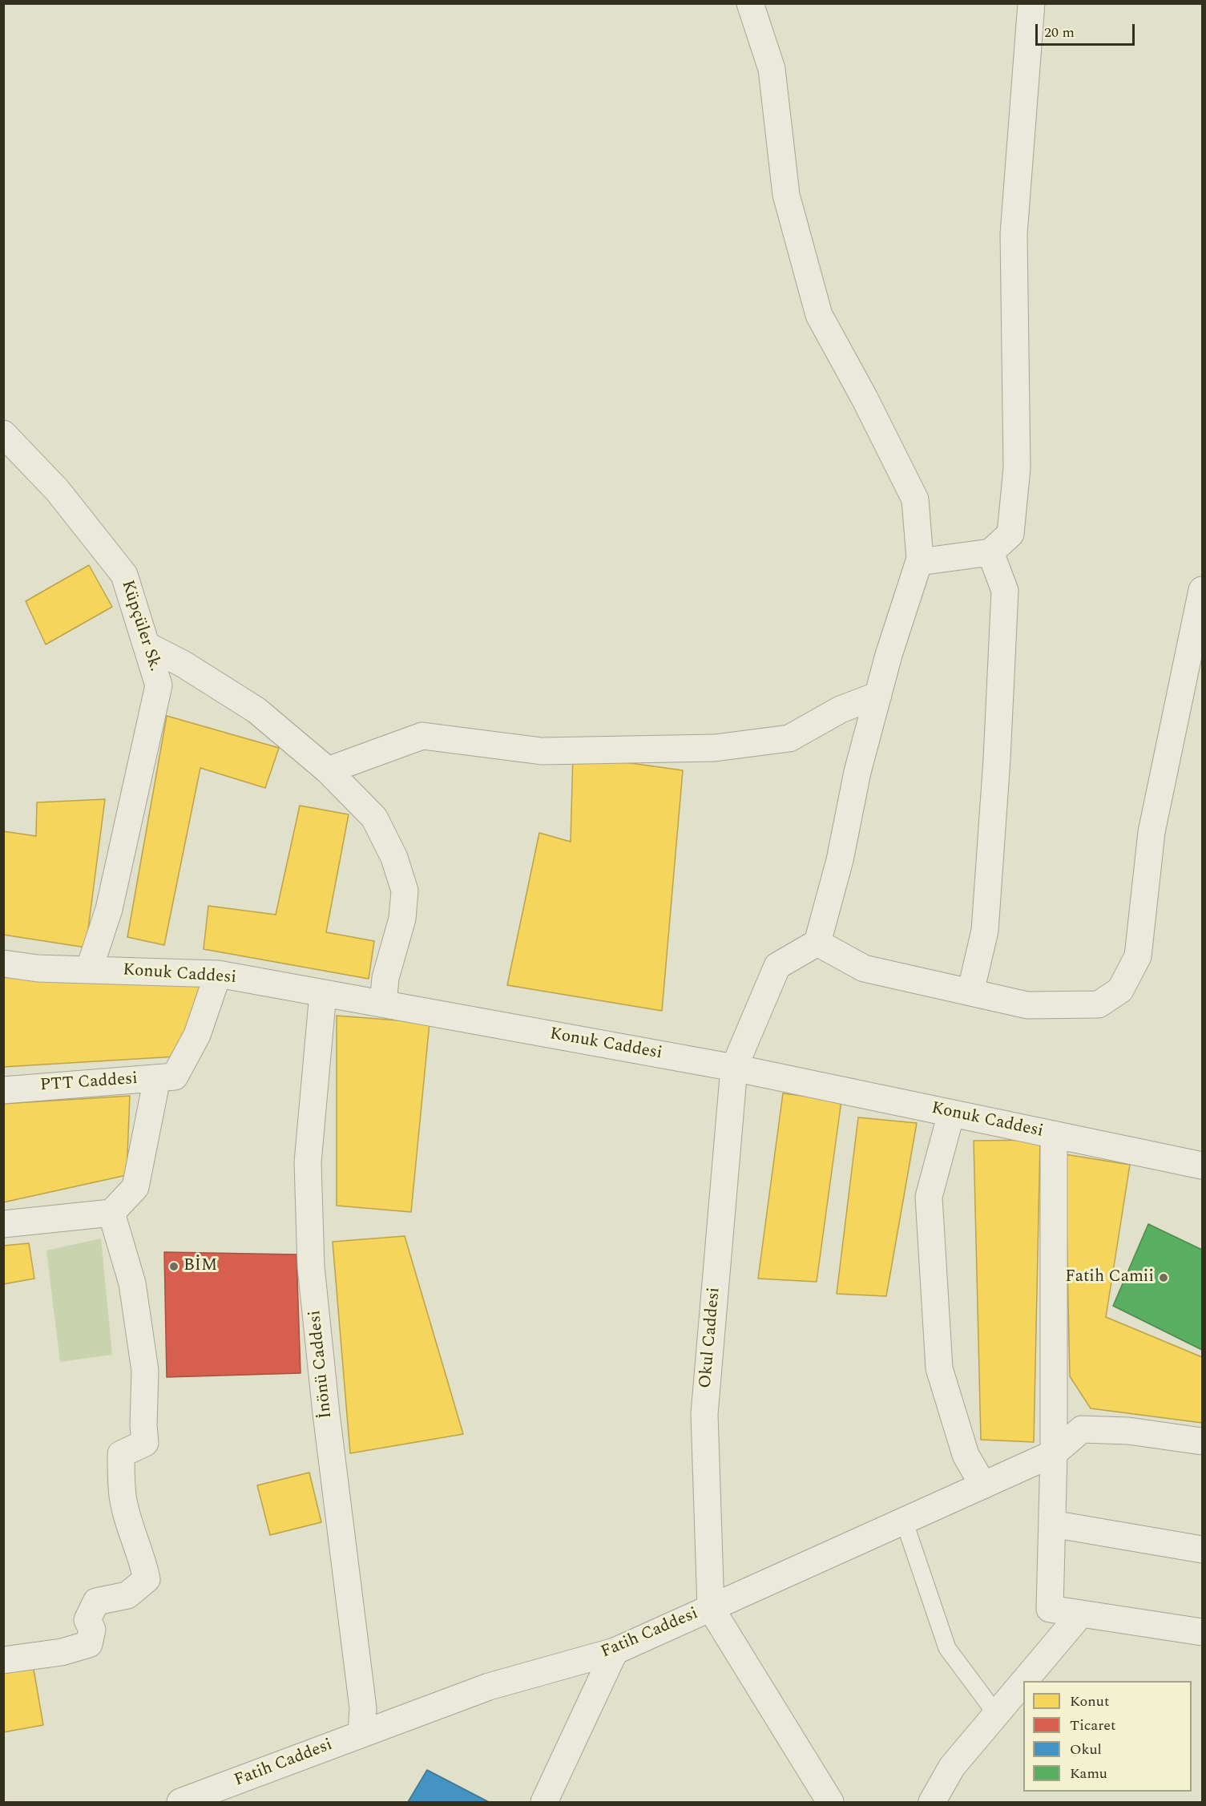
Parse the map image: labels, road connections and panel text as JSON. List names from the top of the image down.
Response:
{
  "streets": {
    "street": [
      "Küpçüler Sk.",
      "Konuk Caddesi",
      "PTT Caddesi",
      "Okul Caddesi",
      "İnönü Caddesi",
      "Fatih Caddesi"
    ]
  },
  "crossings": [
    ["Küpçüler Sk.", "Konuk Caddesi"],
    ["Konuk Caddesi", "Okul Caddesi"],
    ["Konuk Caddesi", "İnönü Caddesi"],
    ["Okul Caddesi", "Fatih Caddesi"],
    ["İnönü Caddesi", "Fatih Caddesi"]
  ],
  "places": ["BİM", "Fatih Camii"],
  "legend": [
    "Konut",
    "Ticaret",
    "Okul",
    "Kamu"
  ],
  "scale_bar": "20 m"
}
